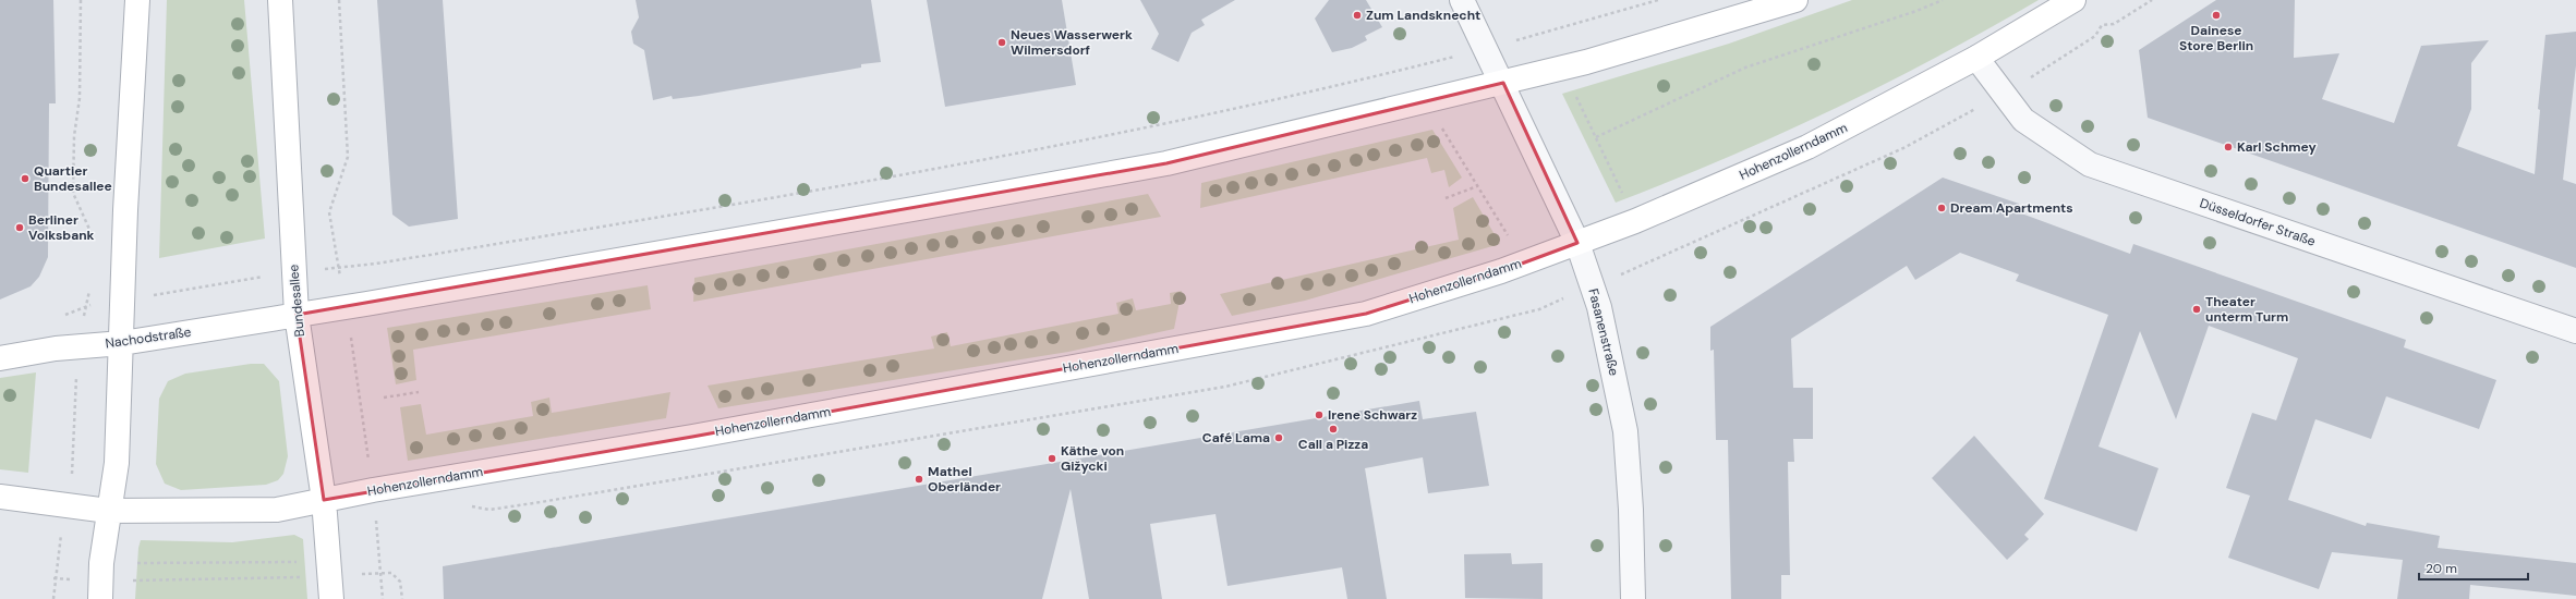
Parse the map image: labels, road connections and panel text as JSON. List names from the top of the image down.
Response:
{
  "streets": {
    "main road": ["Hohenzollerndamm", "Bundesallee", "Nachodstraße"],
    "street": ["Düsseldorfer Straße", "Fasanenstraße"]
  },
  "crossings": [
    ["Hohenzollerndamm", "Düsseldorfer Straße"],
    ["Hohenzollerndamm", "Bundesallee"],
    ["Hohenzollerndamm", "Fasanenstraße"],
    ["Bundesallee", "Nachodstraße"]
  ],
  "places": [
    "Zum Landsknecht",
    "Dainese Store Berlin",
    "Neues Wasserwerk Wilmersdorf",
    "Karl Schmey",
    "Quartier Bundesallee",
    "Dream Apartments",
    "Berliner Volksbank",
    "Theater unterm Turm",
    "Irene Schwarz",
    "Call a Pizza",
    "Café Lama",
    "Käthe von Gižycki",
    "Mathel Oberländer"
  ],
  "scale_bar": "20 m"
}
